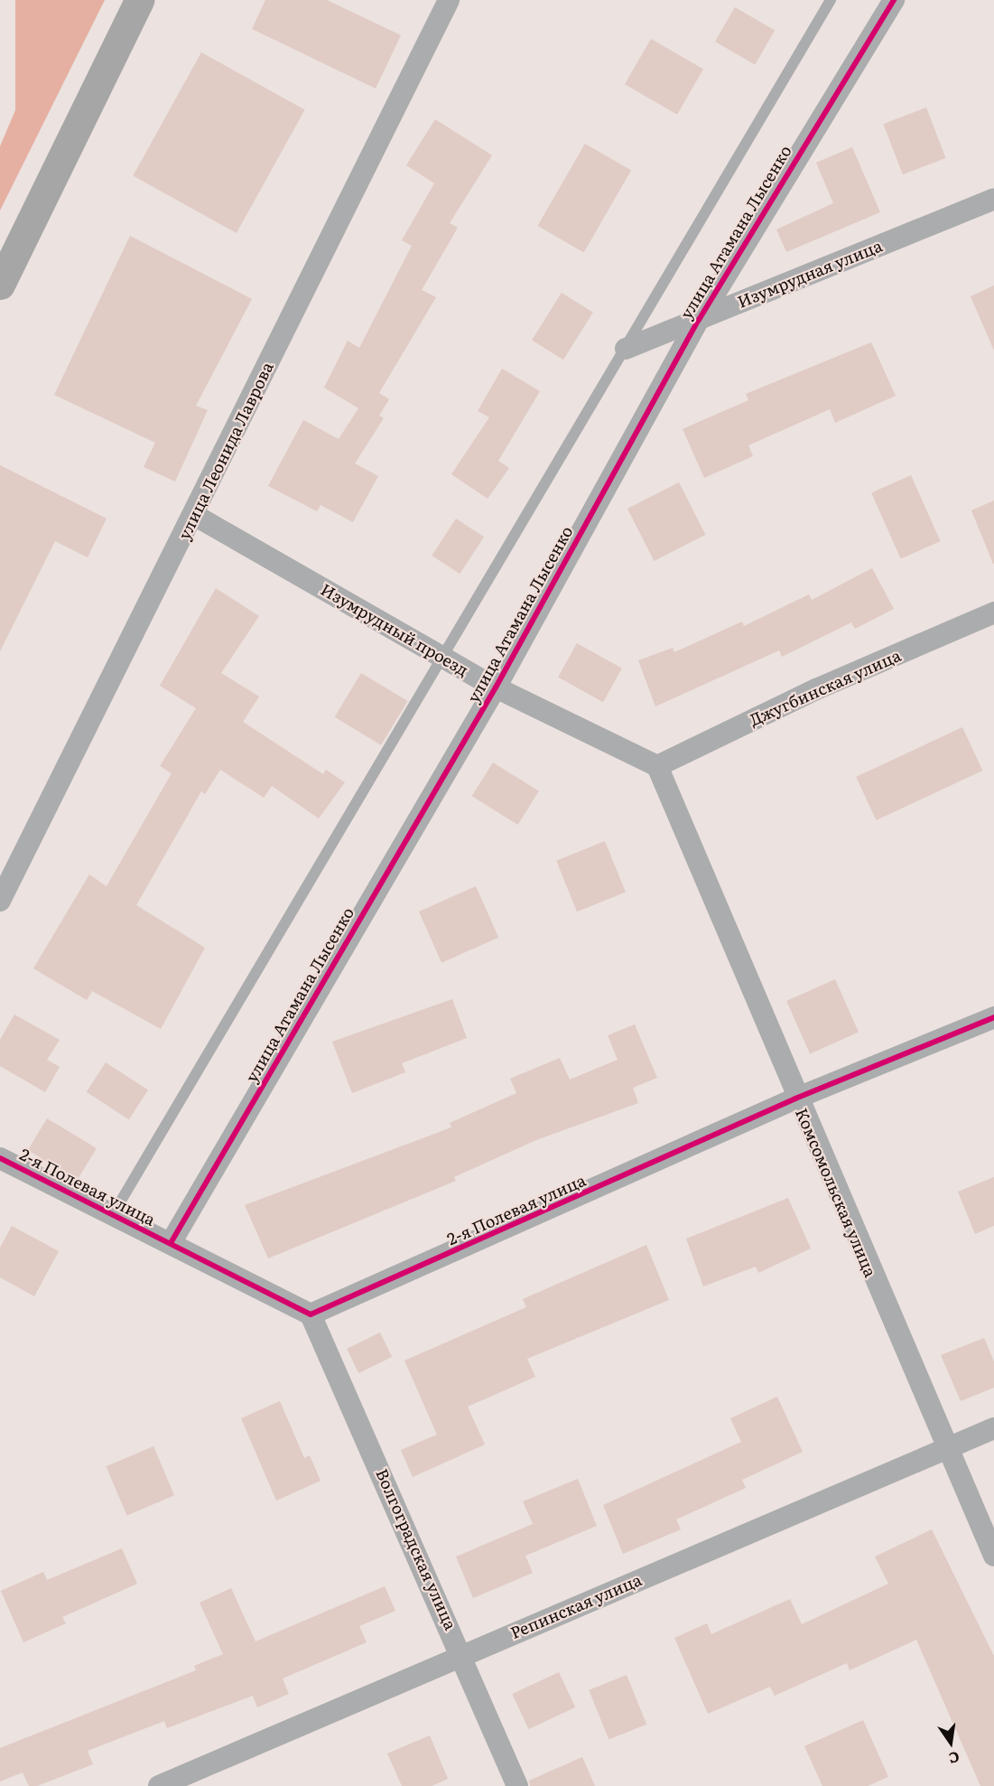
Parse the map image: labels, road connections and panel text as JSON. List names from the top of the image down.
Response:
{
  "streets": {
    "street": [
      "улица Атамана Лысенко",
      "Изумрудная улица",
      "улица Леонида Лаврова",
      "Изумрудный проезд",
      "Джугбинская улица",
      "2-я Полевая улица",
      "Комсомольская улица",
      "Волгоградская улица",
      "Репинская улица"
    ]
  },
  "crossings": [
    ["улица Атамана Лысенко", "Изумрудная улица"],
    ["улица Атамана Лысенко", "Изумрудный проезд"],
    ["улица Атамана Лысенко", "2-я Полевая улица"],
    ["улица Леонида Лаврова", "Изумрудный проезд"],
    ["Изумрудный проезд", "Джугбинская улица"],
    ["Изумрудный проезд", "Комсомольская улица"],
    ["Джугбинская улица", "Комсомольская улица"],
    ["2-я Полевая улица", "Комсомольская улица"],
    ["2-я Полевая улица", "Волгоградская улица"],
    ["Комсомольская улица", "Репинская улица"],
    ["Волгоградская улица", "Репинская улица"]
  ],
  "north": "bottom"
}
